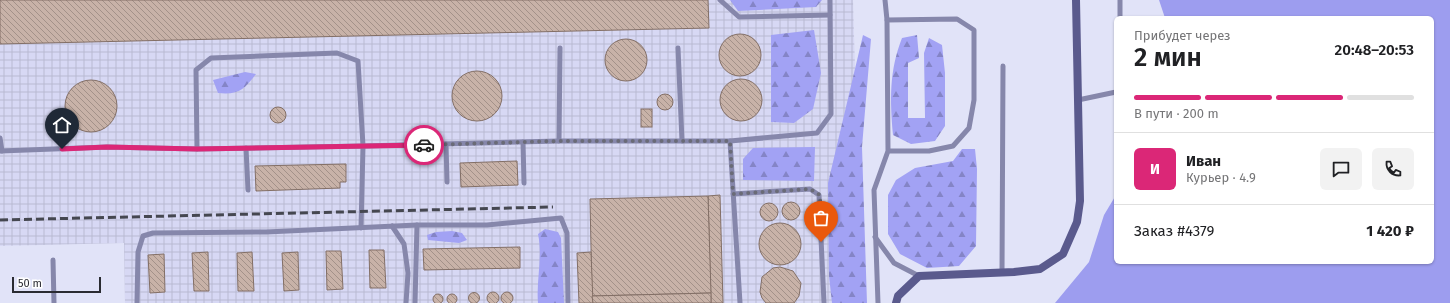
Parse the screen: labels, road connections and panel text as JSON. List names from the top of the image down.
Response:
{
  "scale_bar": "50 m",
  "page": {
    "heading": ["2 мин", "Прибудет через", "20:48–20:53"],
    "panel": [
      "Иван",
      "Курьер · 4.9",
      "Заказ #4379",
      "1 420 ₽"
    ],
    "bar": "В пути · 200 m",
    "round": "И",
    "scale": "50 m"
  }
}
